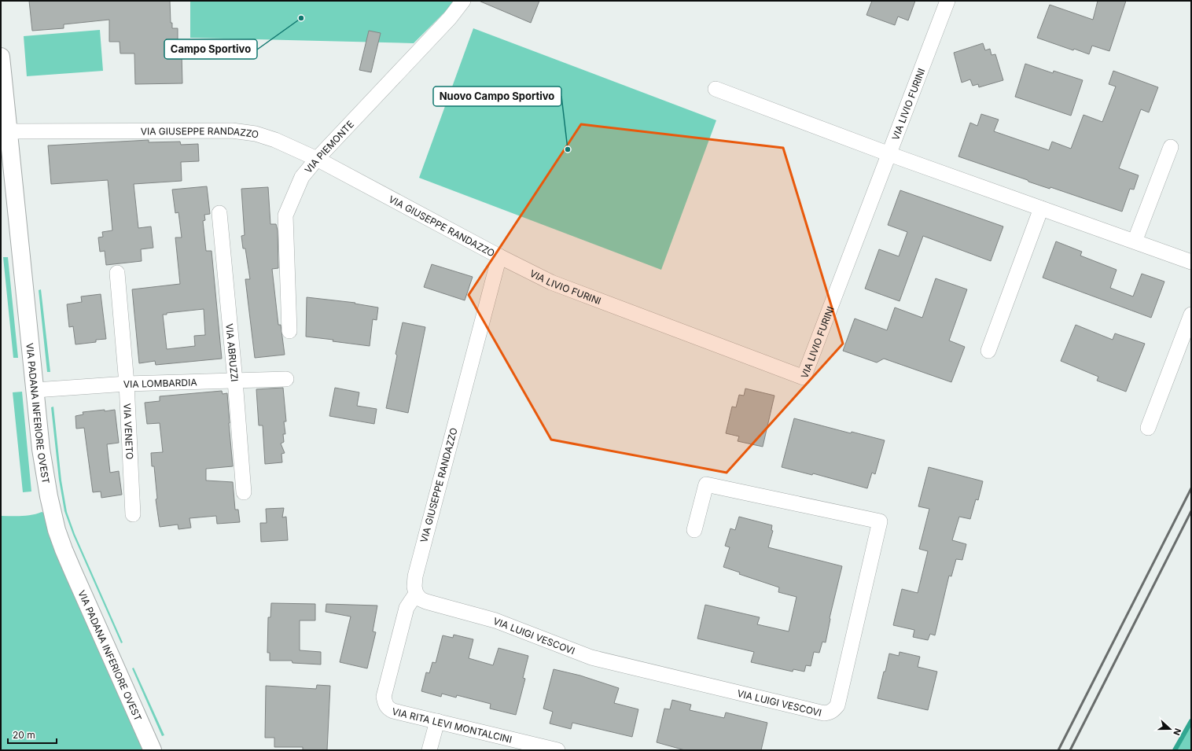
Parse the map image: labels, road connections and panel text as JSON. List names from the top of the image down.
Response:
{
  "streets": {
    "street": [
      "VIA LIVIO FURINI",
      "VIA GIUSEPPE RANDAZZO",
      "VIA PIEMONTE",
      "VIA ABRUZZI",
      "VIA LOMBARDIA",
      "VIA PADANA INFERIORE OVEST",
      "VIA VENETO",
      "VIA LUIGI VESCOVI",
      "VIA RITA LEVI MONTALCINI"
    ]
  },
  "crossings": [
    ["VIA LIVIO FURINI", "VIA GIUSEPPE RANDAZZO"],
    ["VIA GIUSEPPE RANDAZZO", "VIA PIEMONTE"],
    ["VIA GIUSEPPE RANDAZZO", "VIA PADANA INFERIORE OVEST"],
    ["VIA GIUSEPPE RANDAZZO", "VIA LUIGI VESCOVI"],
    ["VIA GIUSEPPE RANDAZZO", "VIA RITA LEVI MONTALCINI"],
    ["VIA ABRUZZI", "VIA LOMBARDIA"],
    ["VIA LOMBARDIA", "VIA PADANA INFERIORE OVEST"],
    ["VIA LOMBARDIA", "VIA VENETO"],
    ["VIA LUIGI VESCOVI", "VIA RITA LEVI MONTALCINI"]
  ],
  "places": ["Campo Sportivo", "Nuovo Campo Sportivo"],
  "scale_bar": "20 m",
  "north": "right"
}
